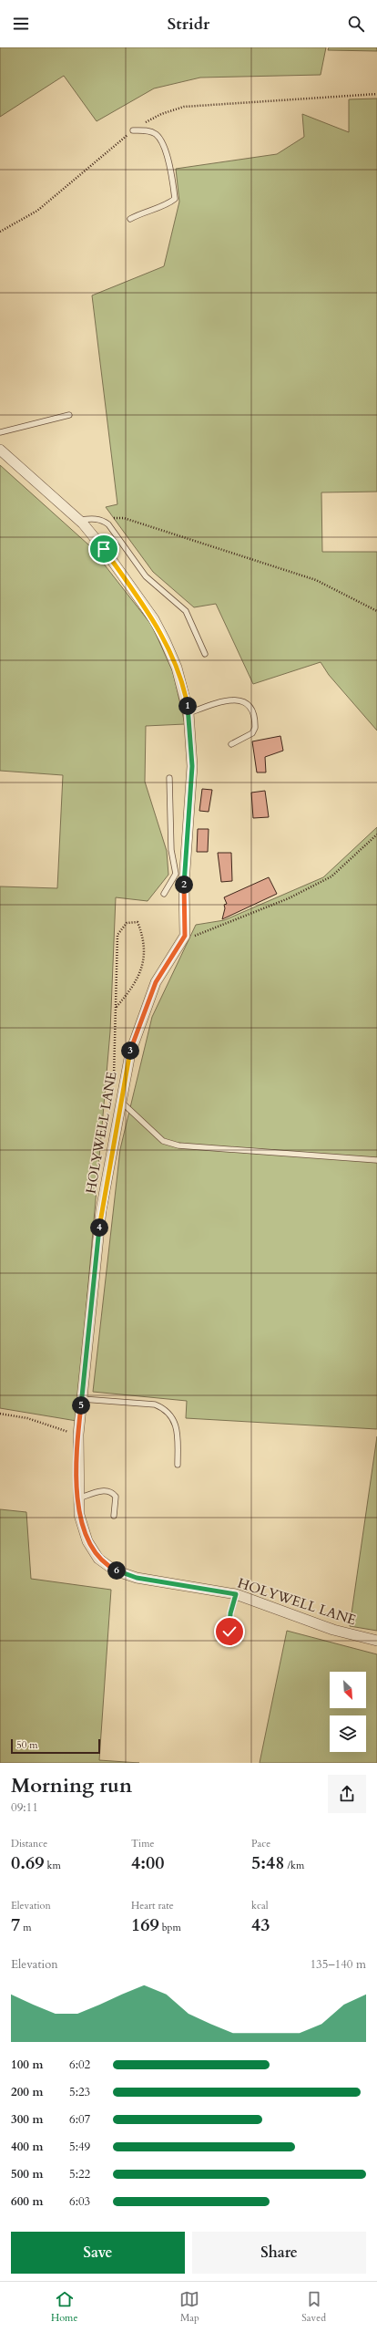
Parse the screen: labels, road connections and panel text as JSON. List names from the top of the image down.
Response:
{
  "streets": {
    "street": ["HOLYWELL LANE"]
  },
  "scale_bar": "50 m",
  "north": "bottom right",
  "page": {
    "header": "Stridr",
    "pins": [
      "1",
      "2",
      "3",
      "4",
      "5",
      "6"
    ],
    "scale": "50 m",
    "heading": ["Morning run", "09:11"],
    "stats": [
      ["Distance", "0.69 km"],
      ["Time", "4:00"],
      ["Pace", "5:48 /km"],
      ["Elevation", "7 m"],
      ["Heart rate", "169 bpm"],
      ["kcal", "43"]
    ],
    "chart": ["Elevation", "135–140 m"],
    "list": [
      {
        "name": "100 m",
        "note": "6:02"
      },
      {
        "name": "200 m",
        "note": "5:23"
      },
      {
        "name": "300 m",
        "note": "6:07"
      },
      {
        "name": "400 m",
        "note": "5:49"
      },
      {
        "name": "500 m",
        "note": "5:22"
      },
      {
        "name": "600 m",
        "note": "6:03"
      }
    ],
    "buttons": ["Save", "Share"],
    "tabs": ["Home", "Map", "Saved"]
  }
}
